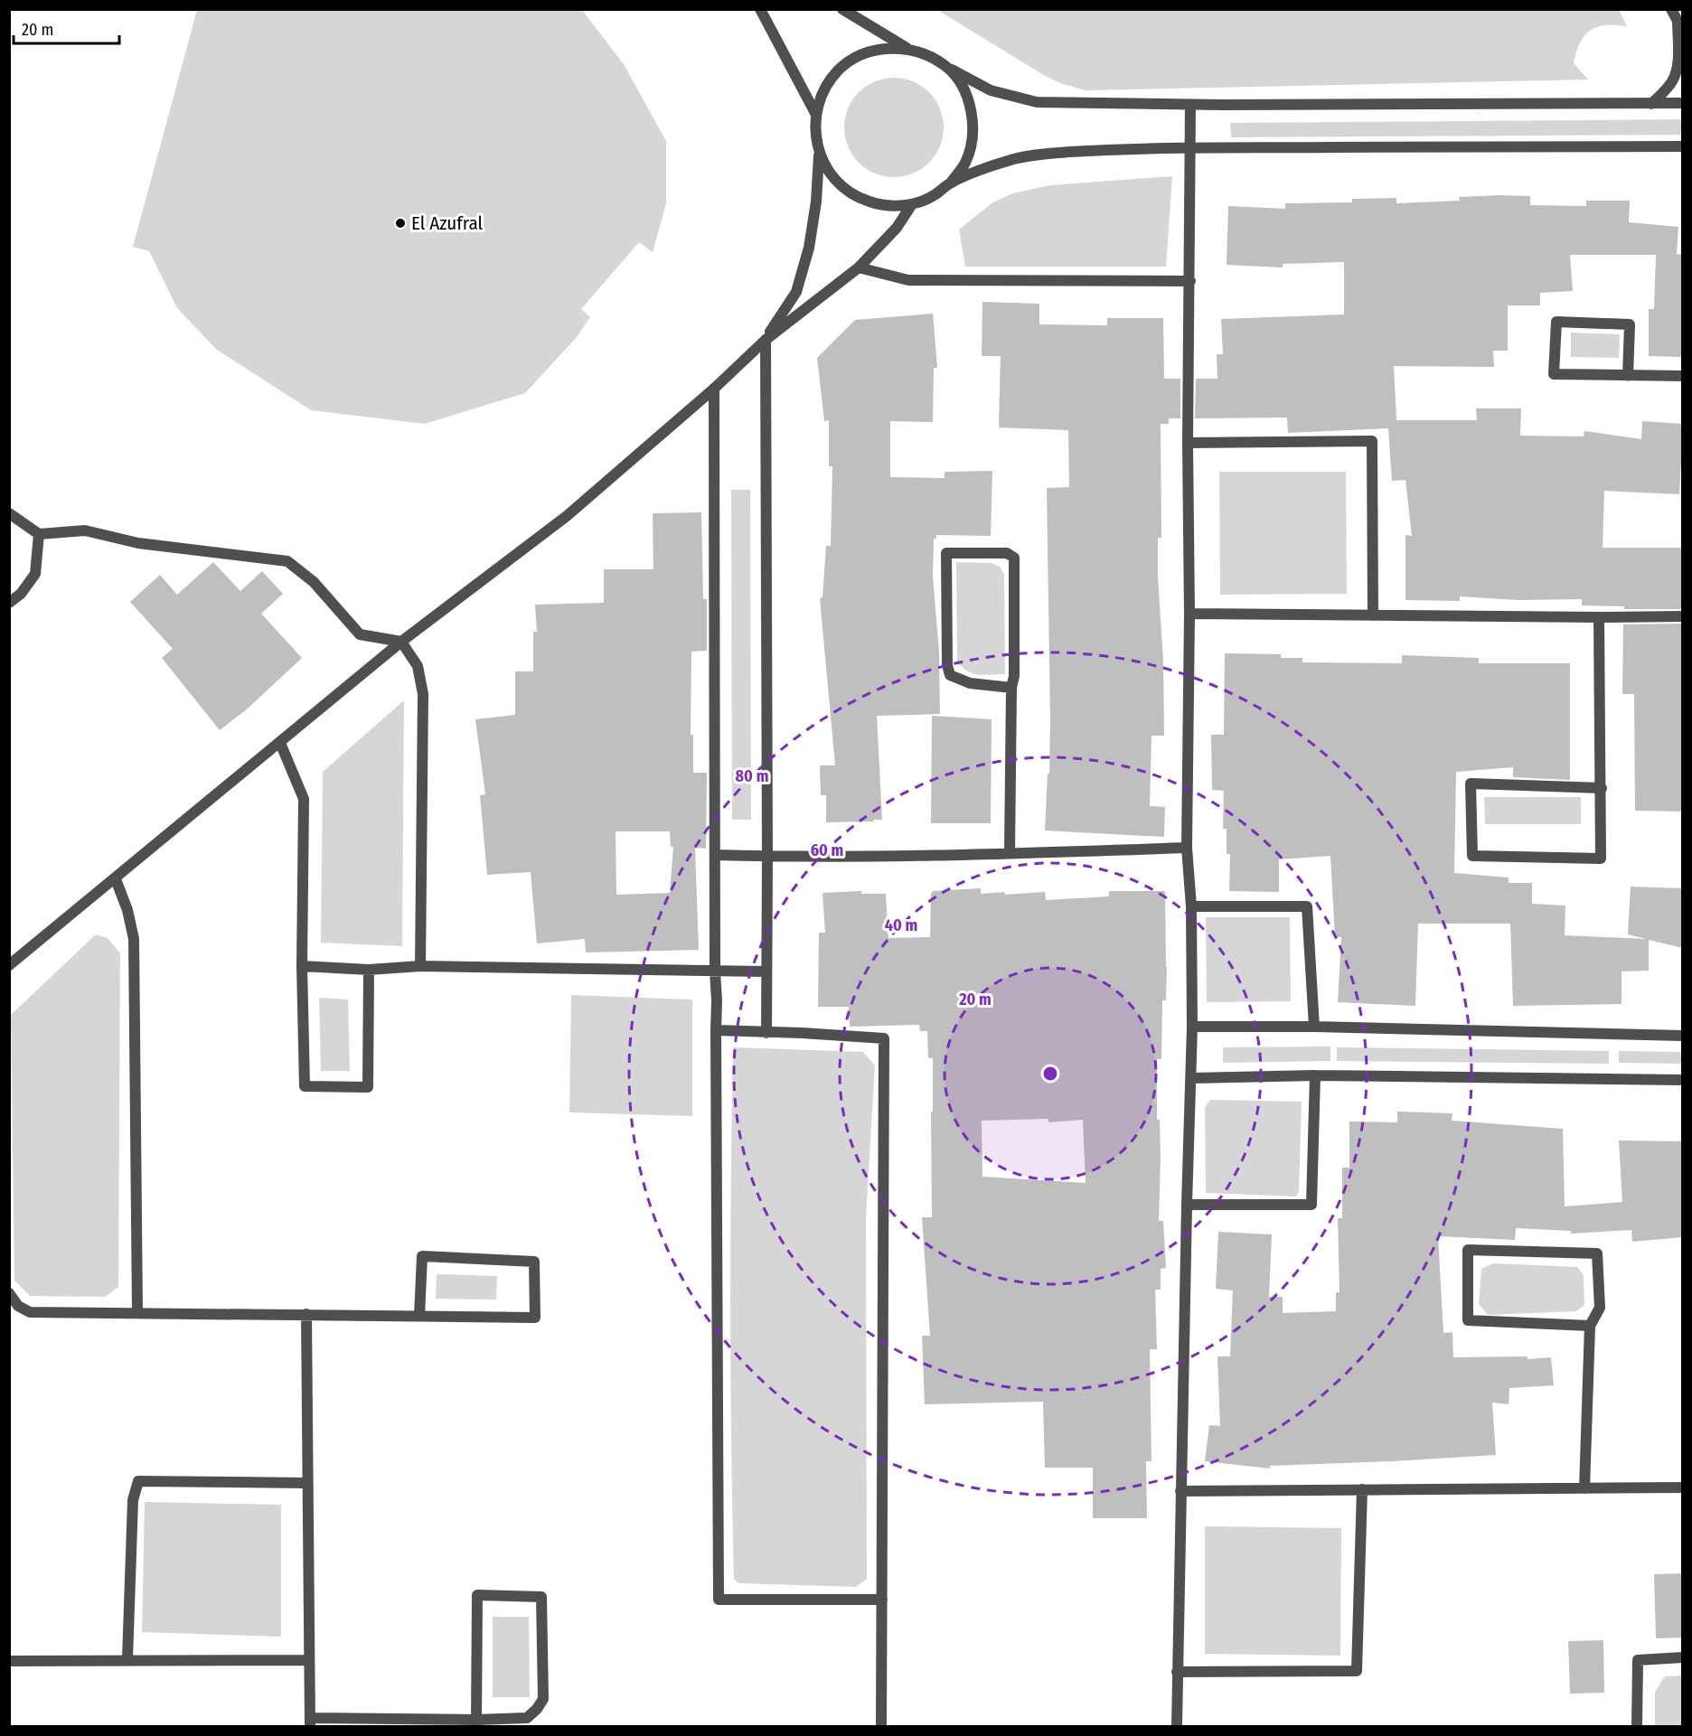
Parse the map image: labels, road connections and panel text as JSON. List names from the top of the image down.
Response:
{
  "places": ["El Azufral"],
  "scale_bar": "20 m",
  "rings": [
    "80 m",
    "60 m",
    "40 m",
    "20 m"
  ]
}
